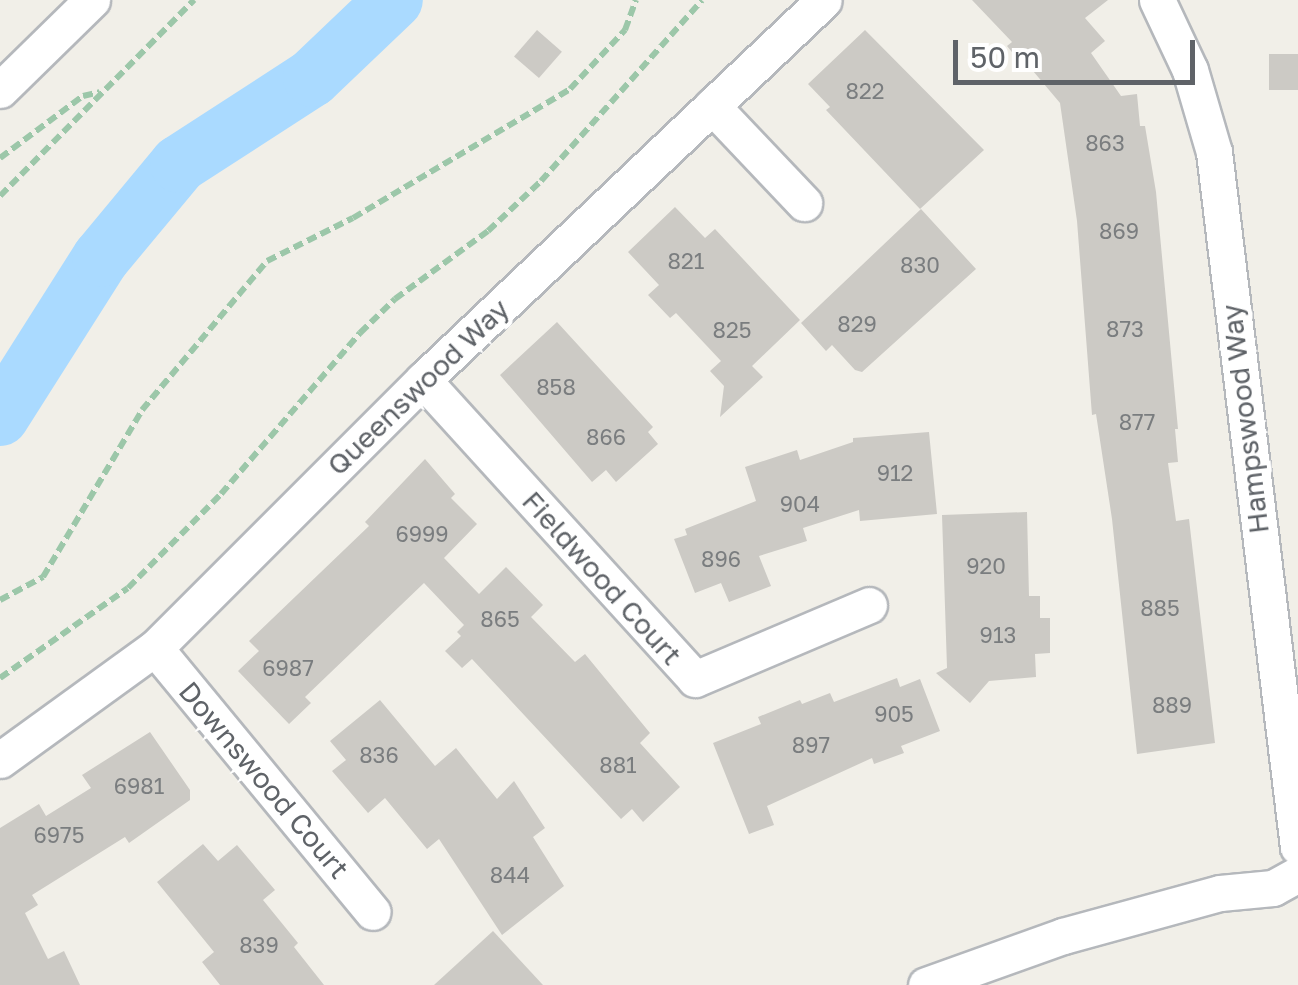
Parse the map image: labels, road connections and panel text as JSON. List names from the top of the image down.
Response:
{
  "streets": {
    "street": [
      "Queenswood Way",
      "Hampswood Way",
      "Fieldwood Court",
      "Downswood Court"
    ]
  },
  "crossings": [
    ["Queenswood Way", "Fieldwood Court"],
    ["Queenswood Way", "Downswood Court"]
  ],
  "house_numbers": [
    "822",
    "863",
    "869",
    "821",
    "830",
    "829",
    "873",
    "825",
    "858",
    "877",
    "866",
    "912",
    "904",
    "6999",
    "896",
    "920",
    "885",
    "865",
    "913",
    "6987",
    "889",
    "905",
    "897",
    "836",
    "881",
    "6981",
    "6975",
    "844",
    "839"
  ],
  "scale_bar": "50 m"
}
